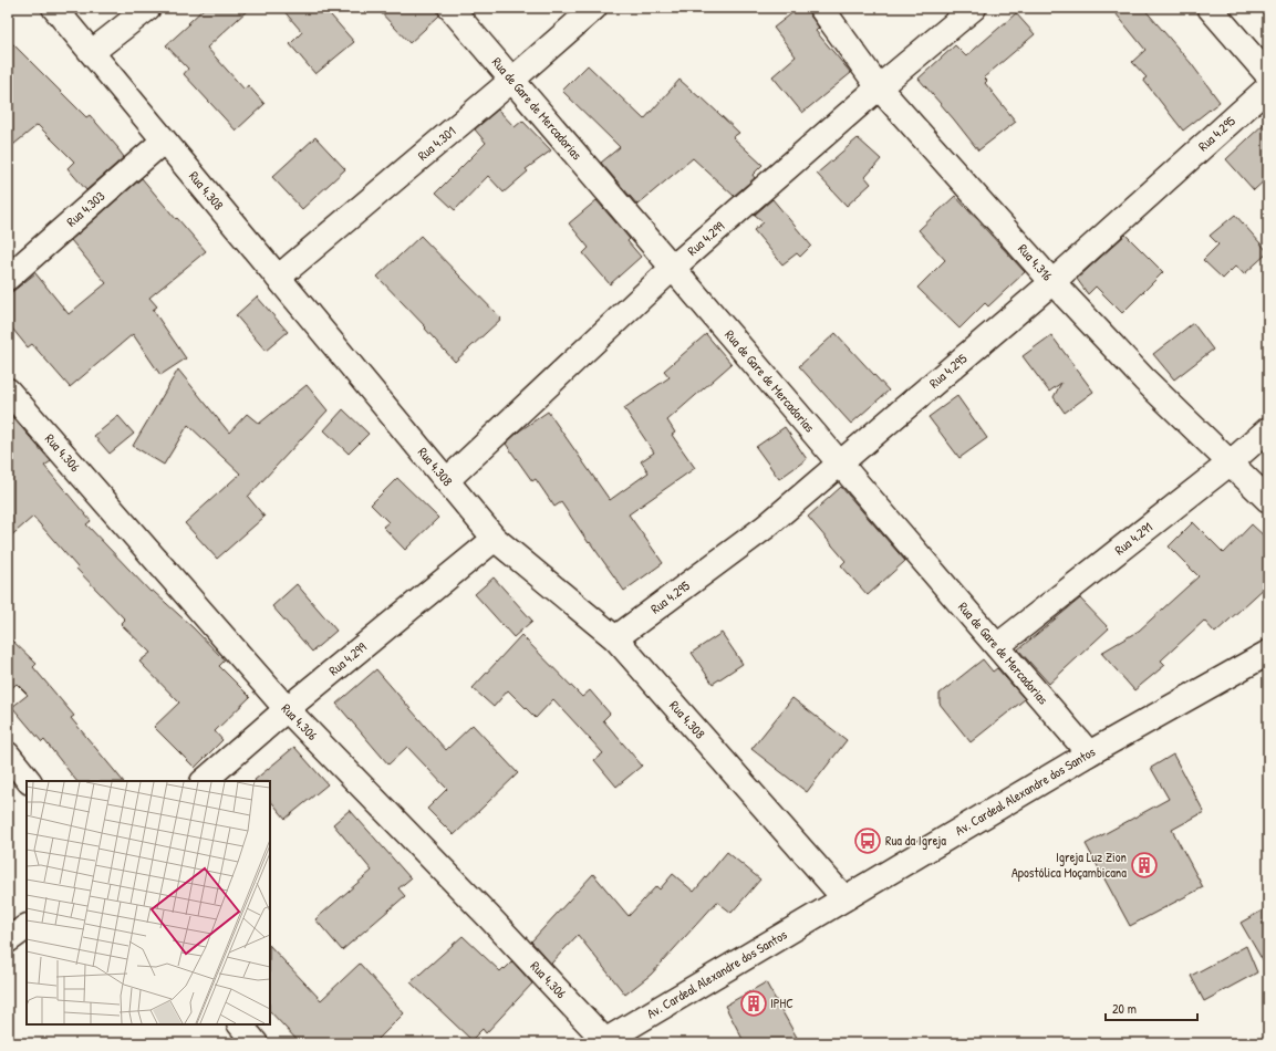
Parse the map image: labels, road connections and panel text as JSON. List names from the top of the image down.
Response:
{
  "streets": {
    "street": [
      "Rua de Gare de Mercadorias",
      "Rua 4.295",
      "Rua 4.301",
      "Rua 4.308",
      "Rua 4.303",
      "Rua 4.299",
      "Rua 4.316",
      "Rua 4.306",
      "Rua 4.291",
      "Av. Cardeal Alexandre dos Santos"
    ]
  },
  "crossings": [
    ["Rua de Gare de Mercadorias", "Rua 4.295"],
    ["Rua de Gare de Mercadorias", "Rua 4.301"],
    ["Rua de Gare de Mercadorias", "Rua 4.299"],
    ["Rua de Gare de Mercadorias", "Rua 4.291"],
    ["Rua de Gare de Mercadorias", "Av. Cardeal Alexandre dos Santos"],
    ["Rua 4.295", "Rua 4.308"],
    ["Rua 4.295", "Rua 4.316"],
    ["Rua 4.301", "Rua 4.308"],
    ["Rua 4.308", "Rua 4.303"],
    ["Rua 4.308", "Rua 4.299"],
    ["Rua 4.308", "Av. Cardeal Alexandre dos Santos"],
    ["Rua 4.299", "Rua 4.316"],
    ["Rua 4.299", "Rua 4.306"],
    ["Rua 4.316", "Rua 4.291"],
    ["Rua 4.306", "Av. Cardeal Alexandre dos Santos"]
  ],
  "places": {
    "bus stop": ["Rua da Igreja"],
    "building": ["Igreja Luz Zion Apostólica Moçambicana", "IPHC"]
  },
  "scale_bar": "20 m"
}
